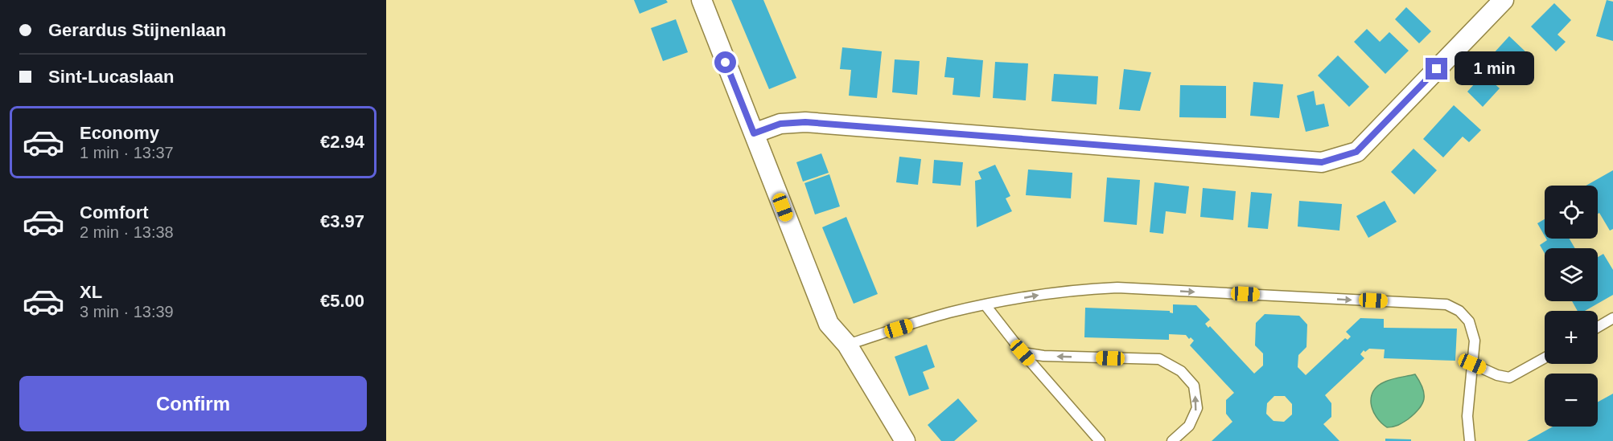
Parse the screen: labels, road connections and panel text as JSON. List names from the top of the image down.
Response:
{
  "page": {
    "banner": ["Gerardus Stijnenlaan", "Sint-Lucaslaan"],
    "bubble": "1 min",
    "list": [
      {
        "name": "Economy",
        "note": "1 min · 13:37",
        "value": "€2.94"
      },
      {
        "name": "Comfort",
        "note": "2 min · 13:38",
        "value": "€3.97"
      },
      {
        "name": "XL",
        "note": "3 min · 13:39",
        "value": "€5.00"
      }
    ],
    "map_buttons": ["+", "−"],
    "buttons": "Confirm"
  }
}
